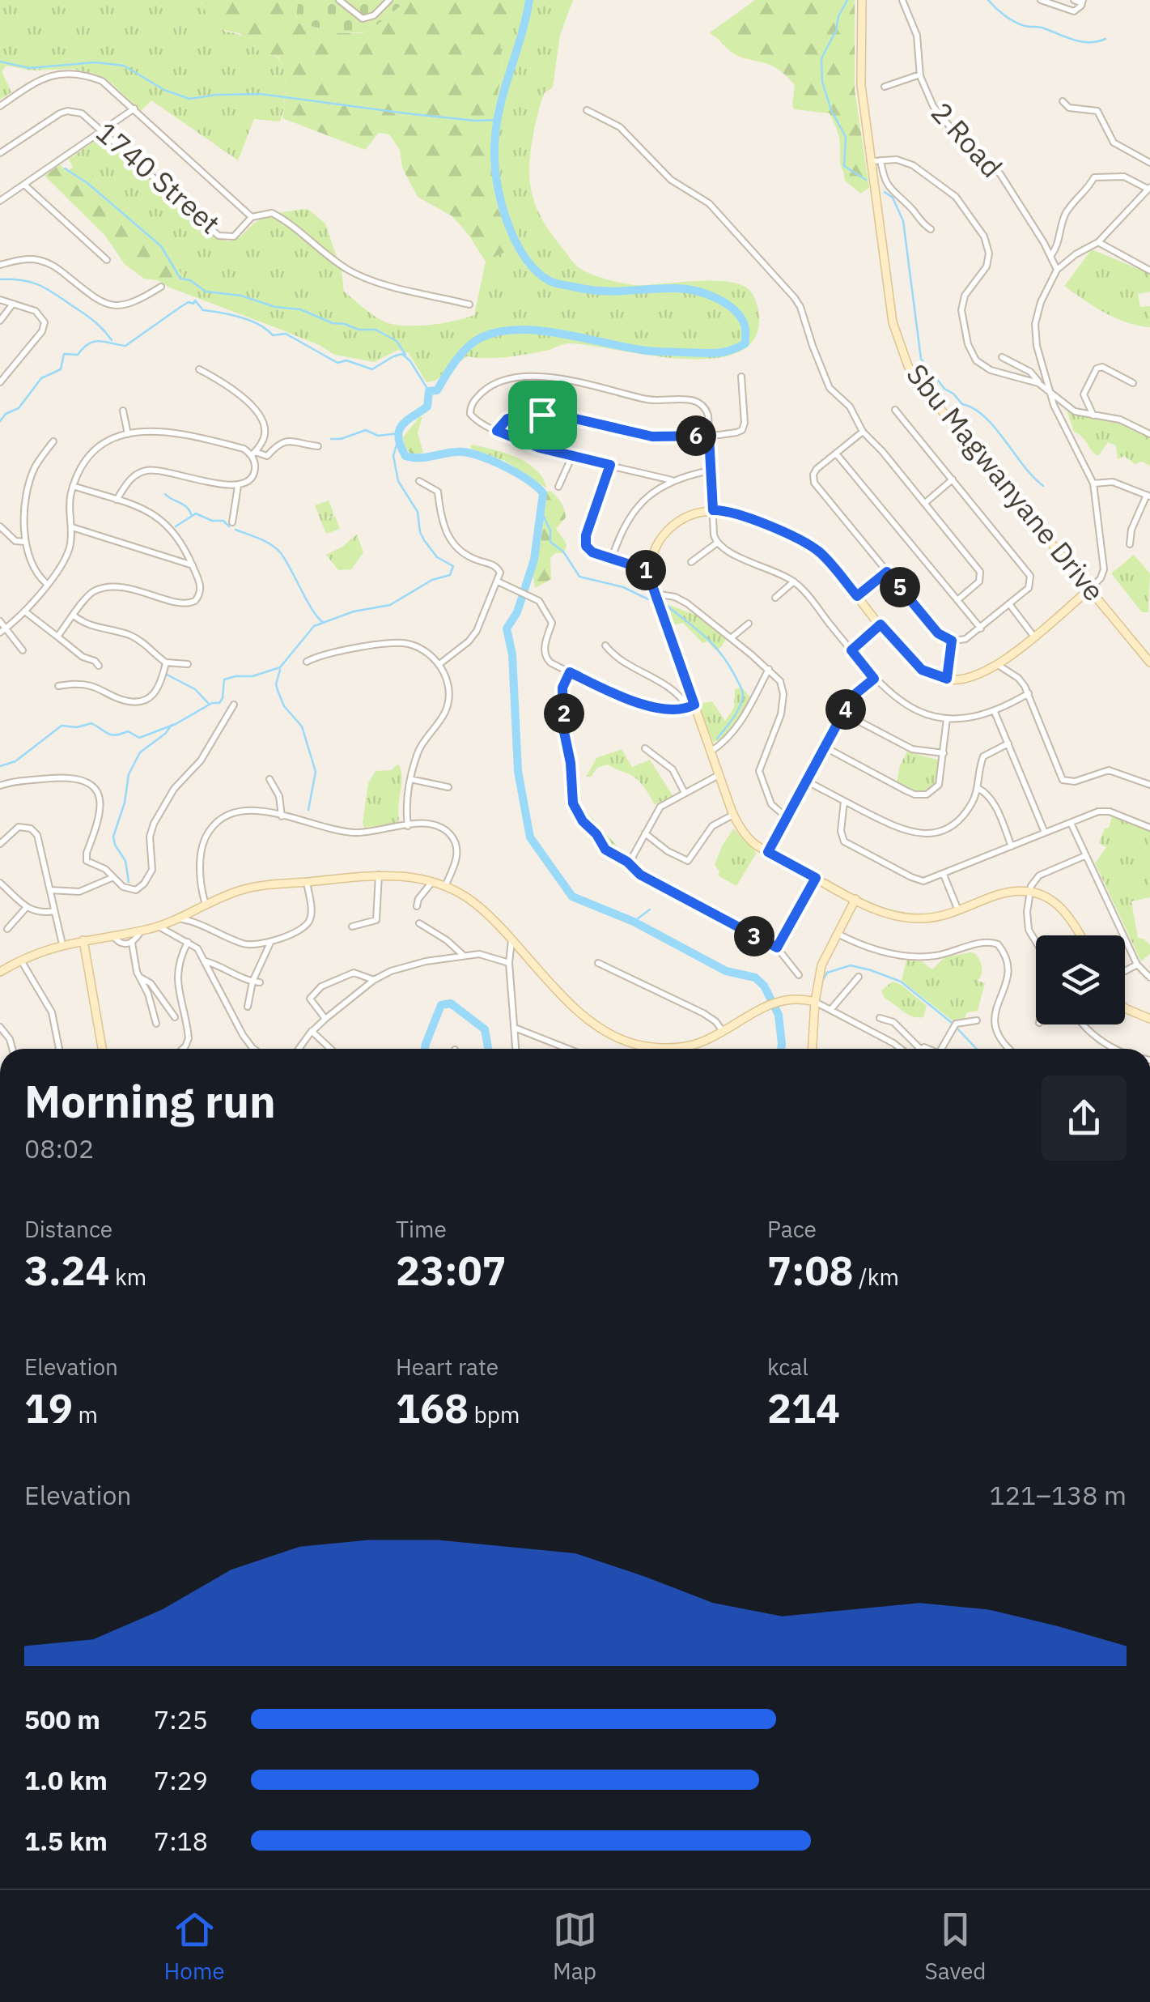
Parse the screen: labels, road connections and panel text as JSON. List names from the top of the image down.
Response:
{
  "streets": {
    "street": ["2 Road", "1740 Street", "Sbu Magwanyane Drive"]
  },
  "page": {
    "pins": [
      "6",
      "1",
      "5",
      "4",
      "2",
      "3"
    ],
    "heading": ["Morning run", "08:02"],
    "stats": [
      ["Distance", "3.24 km"],
      ["Time", "23:07"],
      ["Pace", "7:08 /km"],
      ["Elevation", "19 m"],
      ["Heart rate", "168 bpm"],
      ["kcal", "214"]
    ],
    "chart": ["Elevation", "121–138 m"],
    "list": [
      {
        "name": "500 m",
        "note": "7:25"
      },
      {
        "name": "1.0 km",
        "note": "7:29"
      },
      {
        "name": "1.5 km",
        "note": "7:18"
      }
    ],
    "tabs": ["Home", "Map", "Saved"]
  }
}
